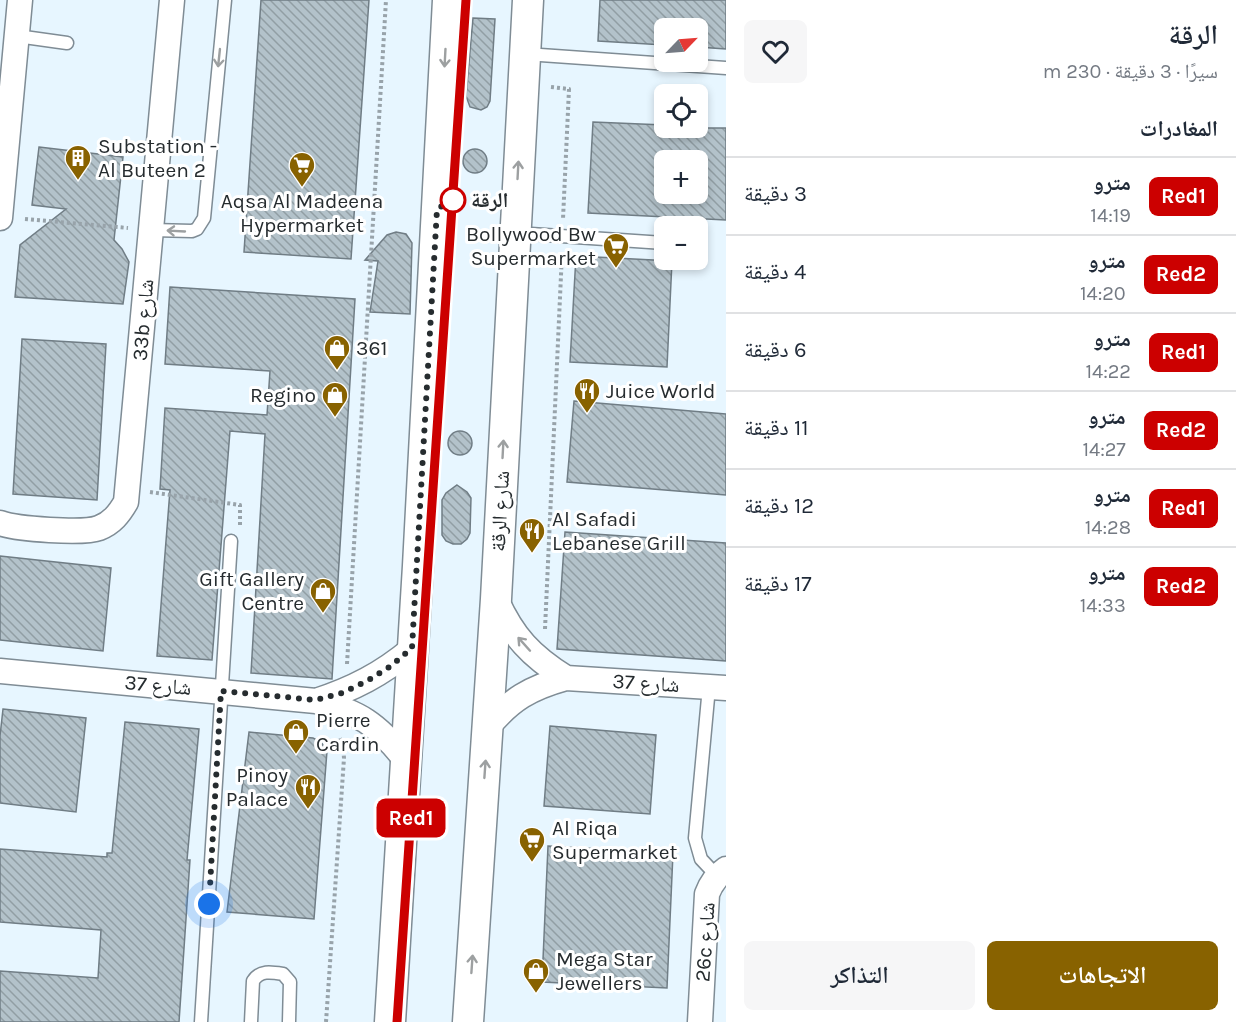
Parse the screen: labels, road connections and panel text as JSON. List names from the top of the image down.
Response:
{
  "streets": {
    "street": [
      "33b شارع",
      "شارع الرقة",
      "شارع 37",
      "26c شارع"
    ]
  },
  "crossings": [
    ["شارع الرقة", "شارع 37"]
  ],
  "places": {
    "building": ["Substation - Al Buteen 2"],
    "supermarket": ["Aqsa Al Madeena Hypermarket", "Bollywood Bw Supermarket", "Al Riqa Supermarket"],
    "other": ["الرقة"],
    "shop": [
      "361",
      "Regino",
      "Gift Gallery Centre",
      "Pierre Cardin",
      "Mega Star Jewellers"
    ],
    "restaurant": ["Juice World", "Al Safadi Lebanese Grill", "Pinoy Palace"]
  },
  "lines": ["metro line Red1"],
  "north": "top right",
  "page": {
    "heading": [
      ["الرقة", "سيرًا · 3 دقيقة · 230 m"],
      "المغادرات"
    ],
    "on_map": "Red1",
    "map_buttons": ["+", "−"],
    "list": [
      {
        "mark": "Red1",
        "name": "مترو",
        "note": "14:19",
        "value": "3 دقيقة"
      },
      {
        "mark": "Red2",
        "name": "مترو",
        "note": "14:20",
        "value": "4 دقيقة"
      },
      {
        "mark": "Red1",
        "name": "مترو",
        "note": "14:22",
        "value": "6 دقيقة"
      },
      {
        "mark": "Red2",
        "name": "مترو",
        "note": "14:27",
        "value": "11 دقيقة"
      },
      {
        "mark": "Red1",
        "name": "مترو",
        "note": "14:28",
        "value": "12 دقيقة"
      },
      {
        "mark": "Red2",
        "name": "مترو",
        "note": "14:33",
        "value": "17 دقيقة"
      }
    ],
    "buttons": ["الاتجاهات", "التذاكر"]
  }
}
